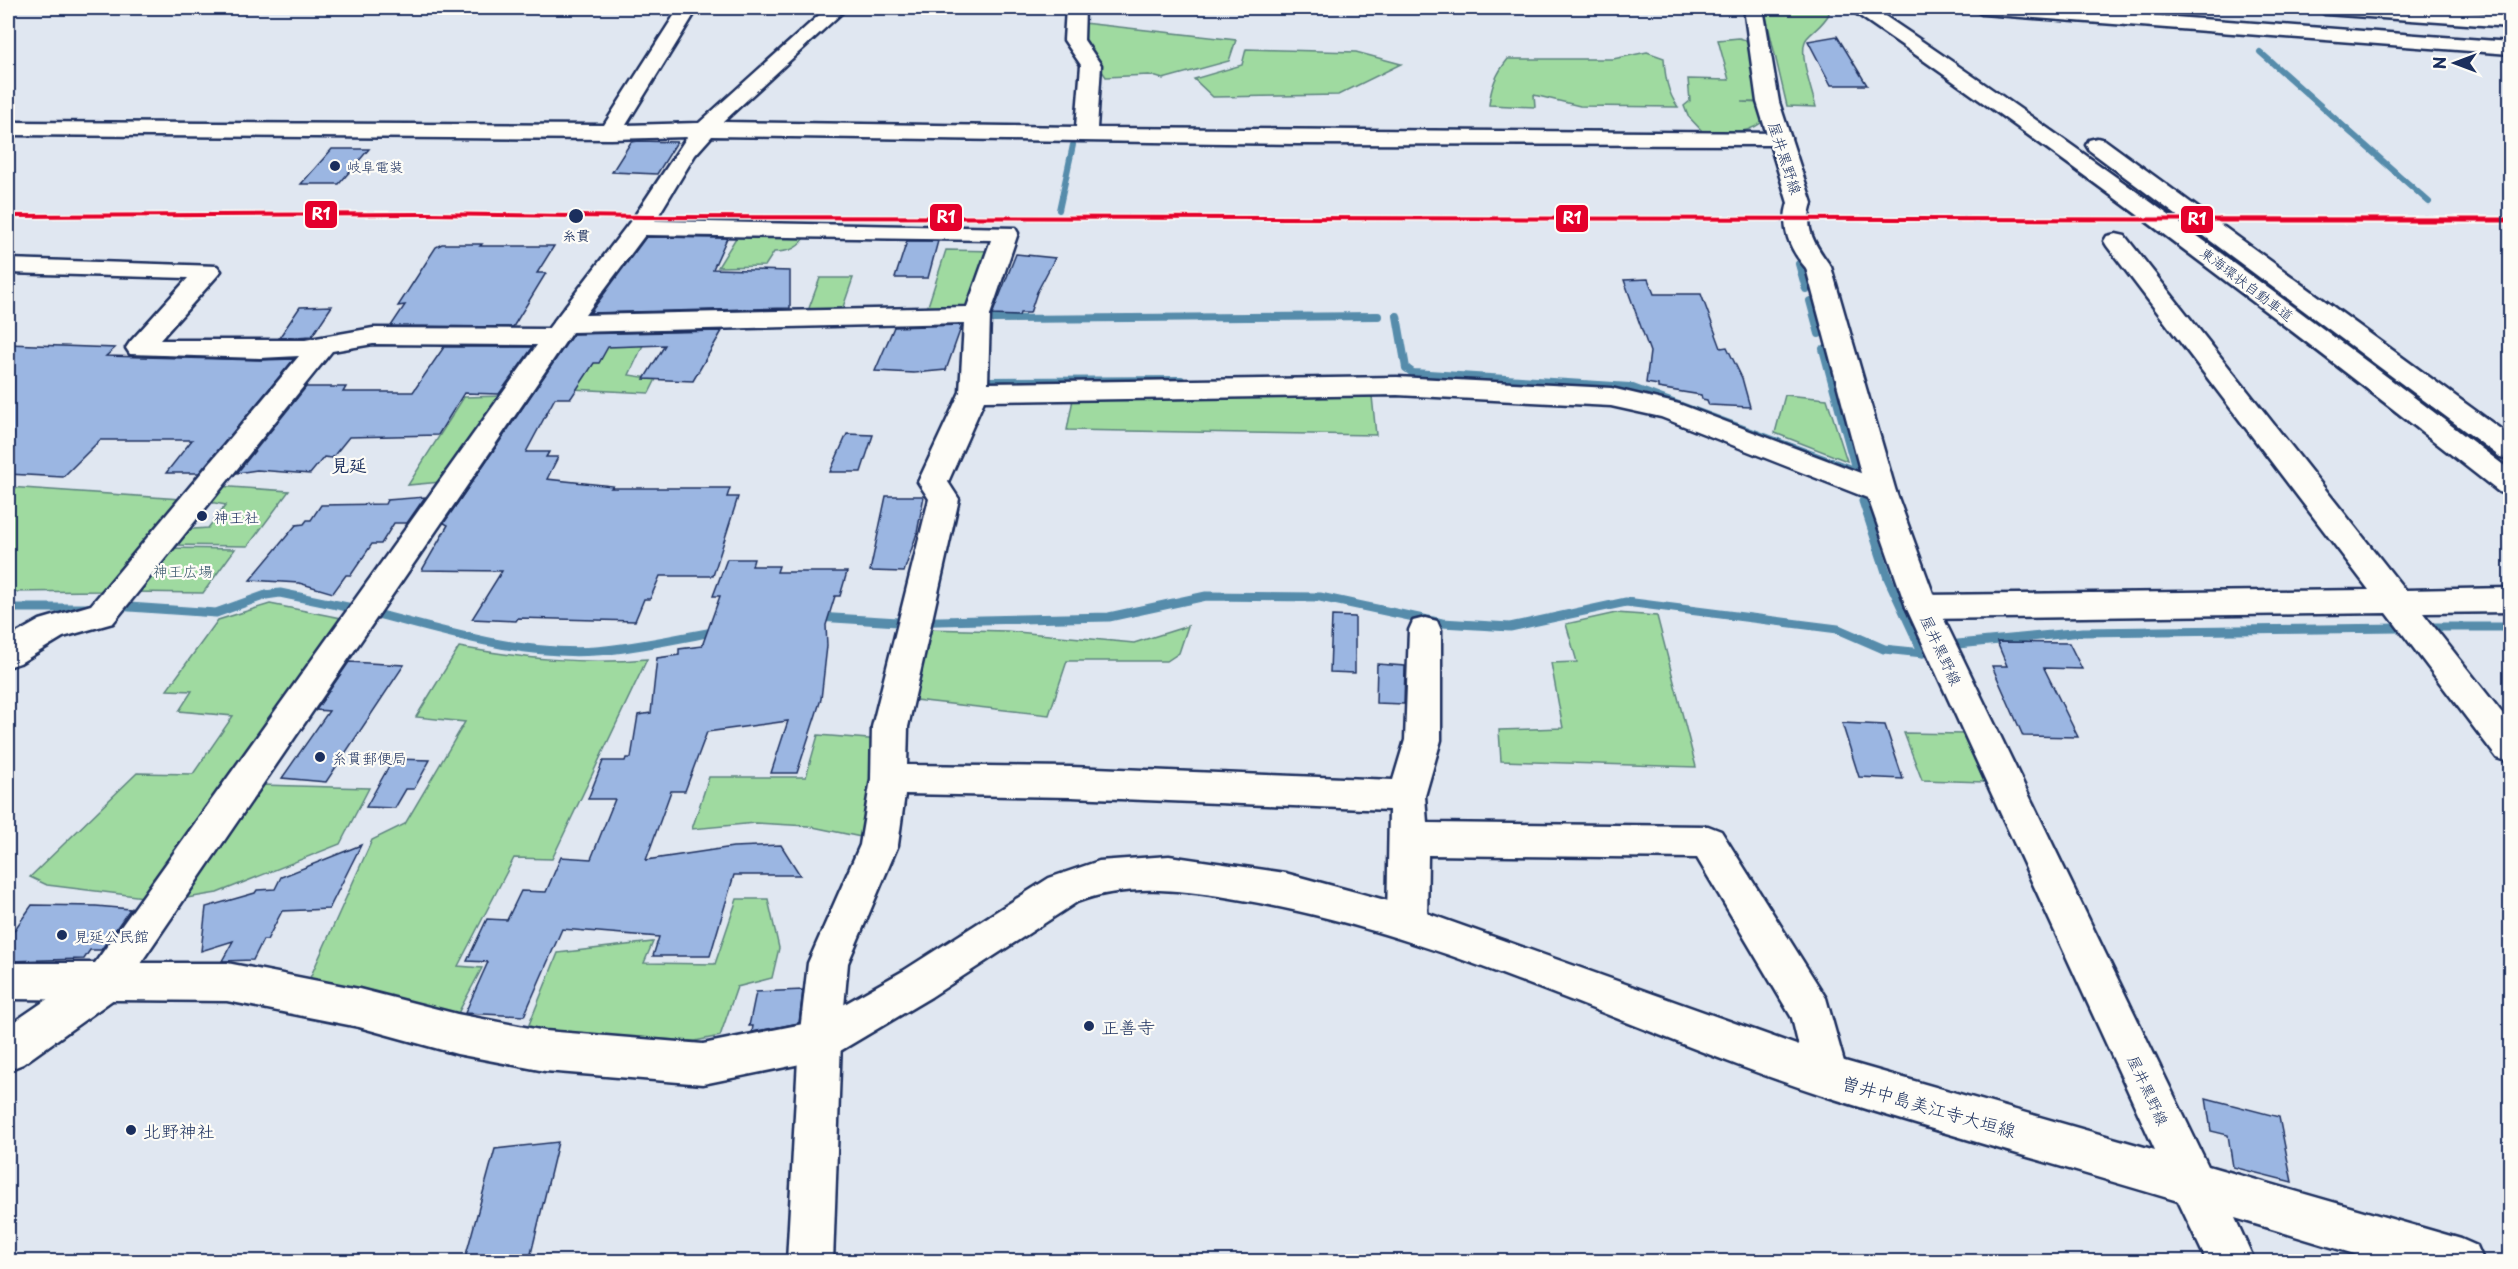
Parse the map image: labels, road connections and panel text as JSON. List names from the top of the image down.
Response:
{
  "streets": {
    "main road": ["屋井黒野線", "東海環状自動車道", "曽井中島美江寺大垣線"]
  },
  "crossings": [
    ["屋井黒野線", "曽井中島美江寺大垣線"]
  ],
  "districts": ["見延"],
  "parks": ["神王広場"],
  "places": [
    "岐阜電装",
    "糸貫",
    "神王社",
    "糸貫郵便局",
    "見延公民館",
    "正善寺",
    "北野神社"
  ],
  "lines": ["transit line R1"],
  "north": "left"
}
